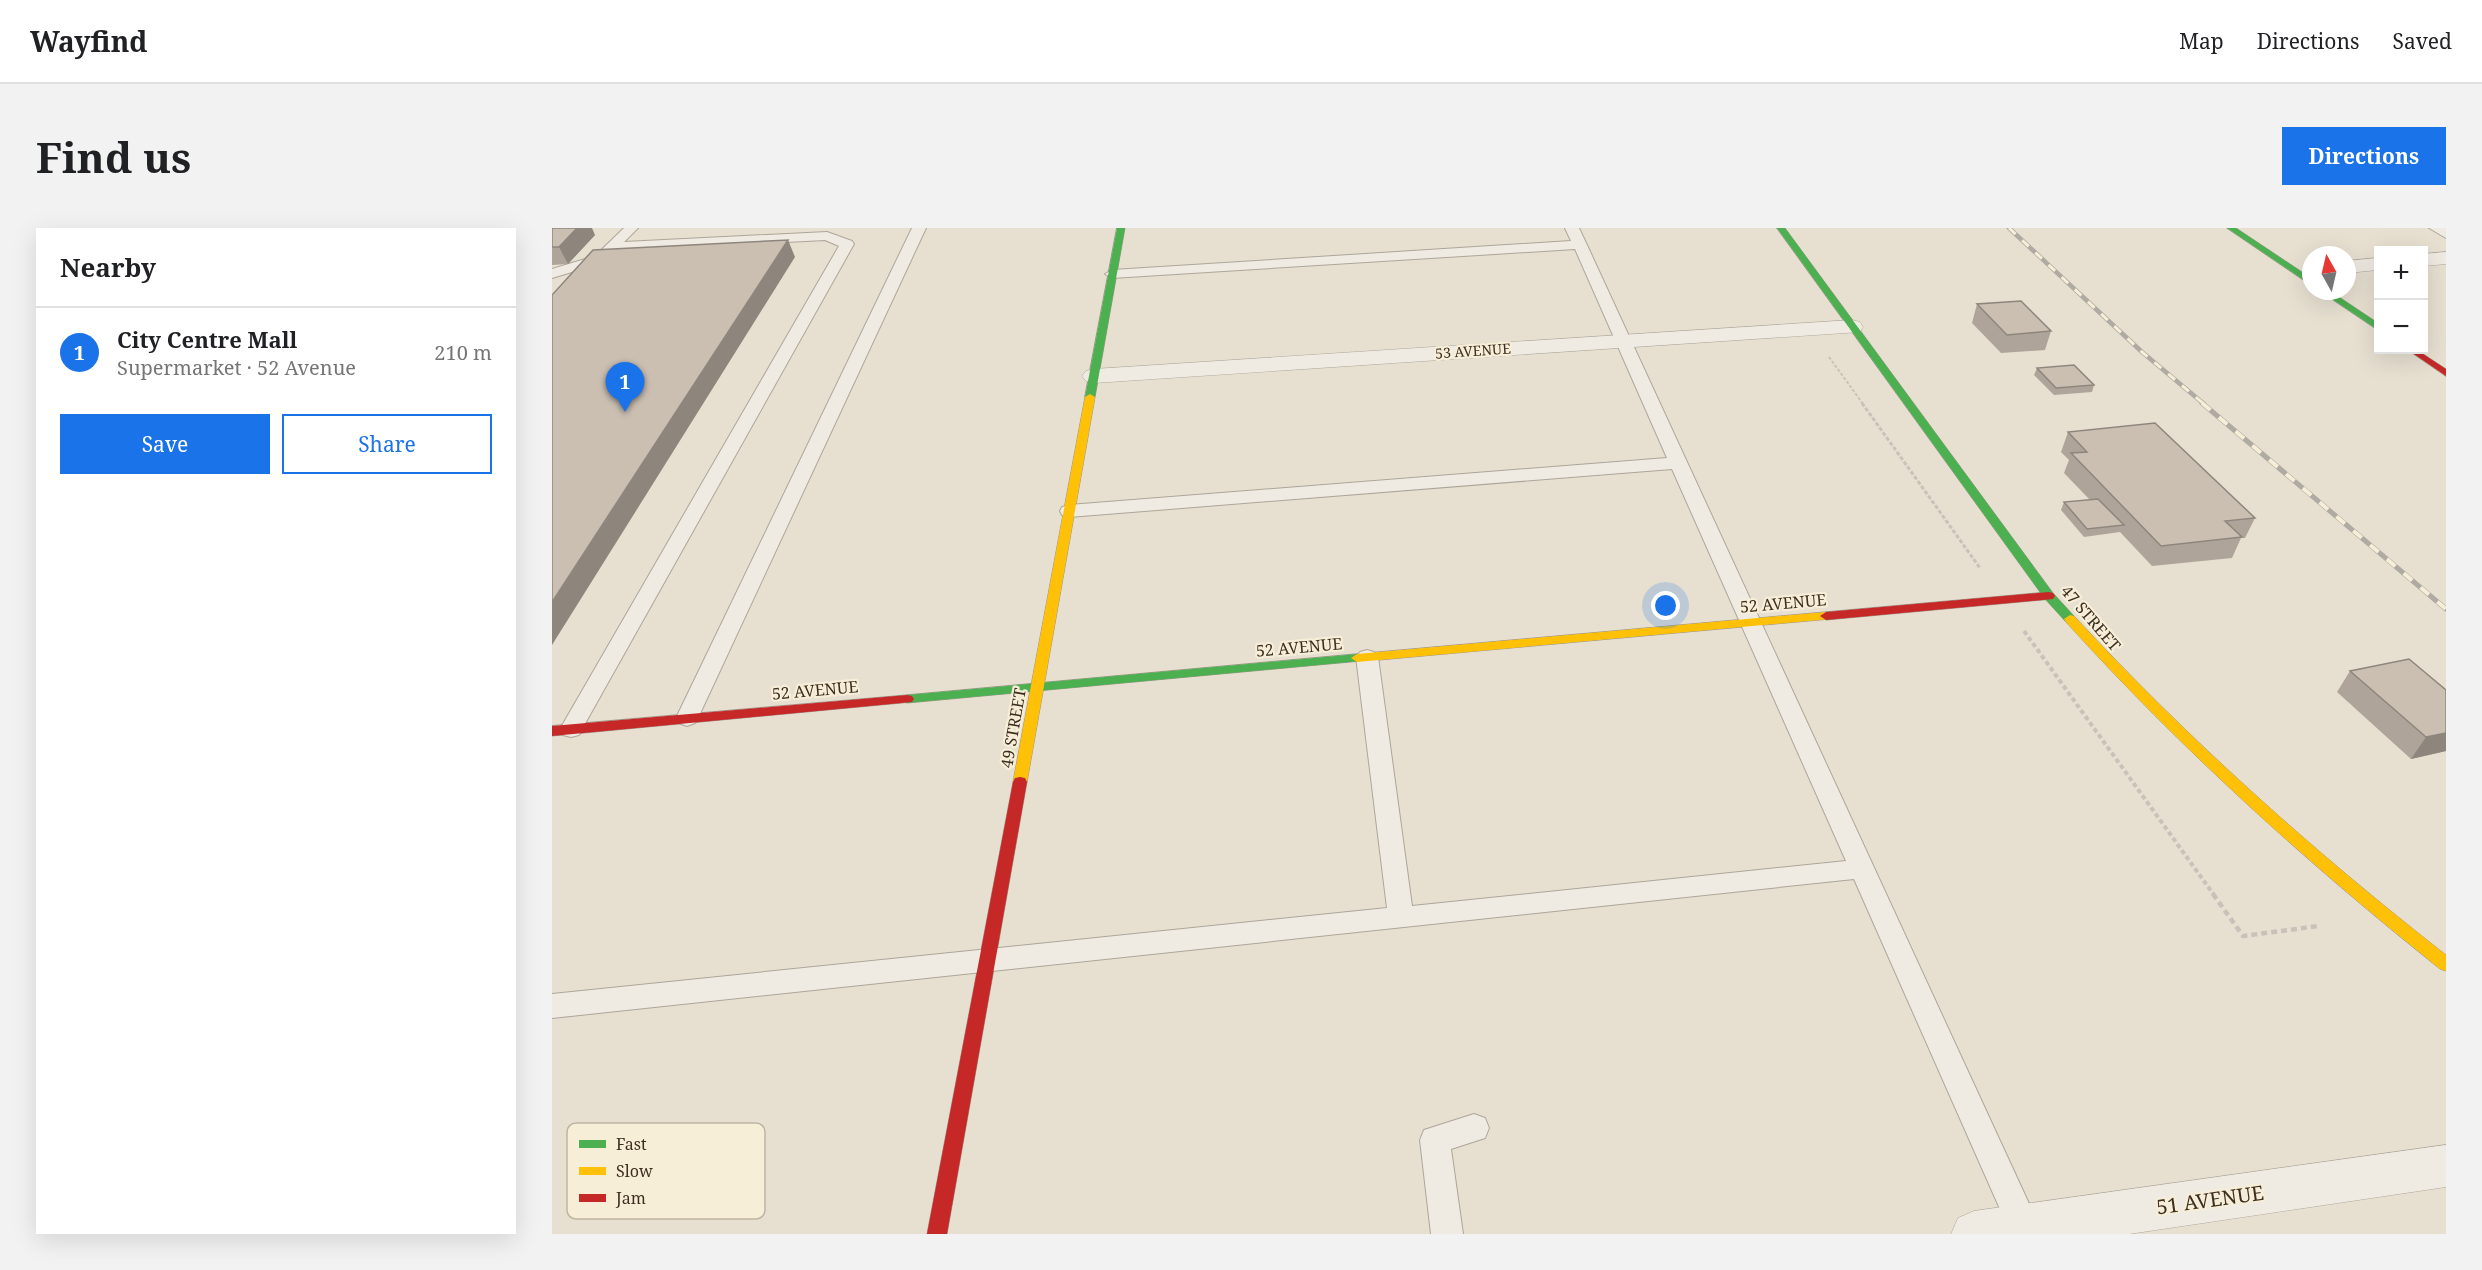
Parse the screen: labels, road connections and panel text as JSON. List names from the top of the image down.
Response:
{
  "streets": {
    "street": [
      "53 AVENUE",
      "52 AVENUE",
      "47 STREET",
      "49 STREET",
      "51 AVENUE"
    ]
  },
  "crossings": [
    ["53 AVENUE", "47 STREET"],
    ["53 AVENUE", "49 STREET"],
    ["52 AVENUE", "47 STREET"],
    ["52 AVENUE", "49 STREET"]
  ],
  "legend": ["Fast", "Slow", "Jam"],
  "north": "top",
  "page": {
    "header": "Wayfind",
    "nav": ["Map", "Directions", "Saved"],
    "buttons": [
      "Directions",
      ["Save", "Share"]
    ],
    "title": "Find us",
    "heading": "Nearby",
    "map_buttons": ["+", "−"],
    "list": [
      {
        "mark": "1",
        "name": "City Centre Mall",
        "note": "Supermarket · 52 Avenue",
        "value": "210 m"
      }
    ],
    "pins": "1"
  }
}
